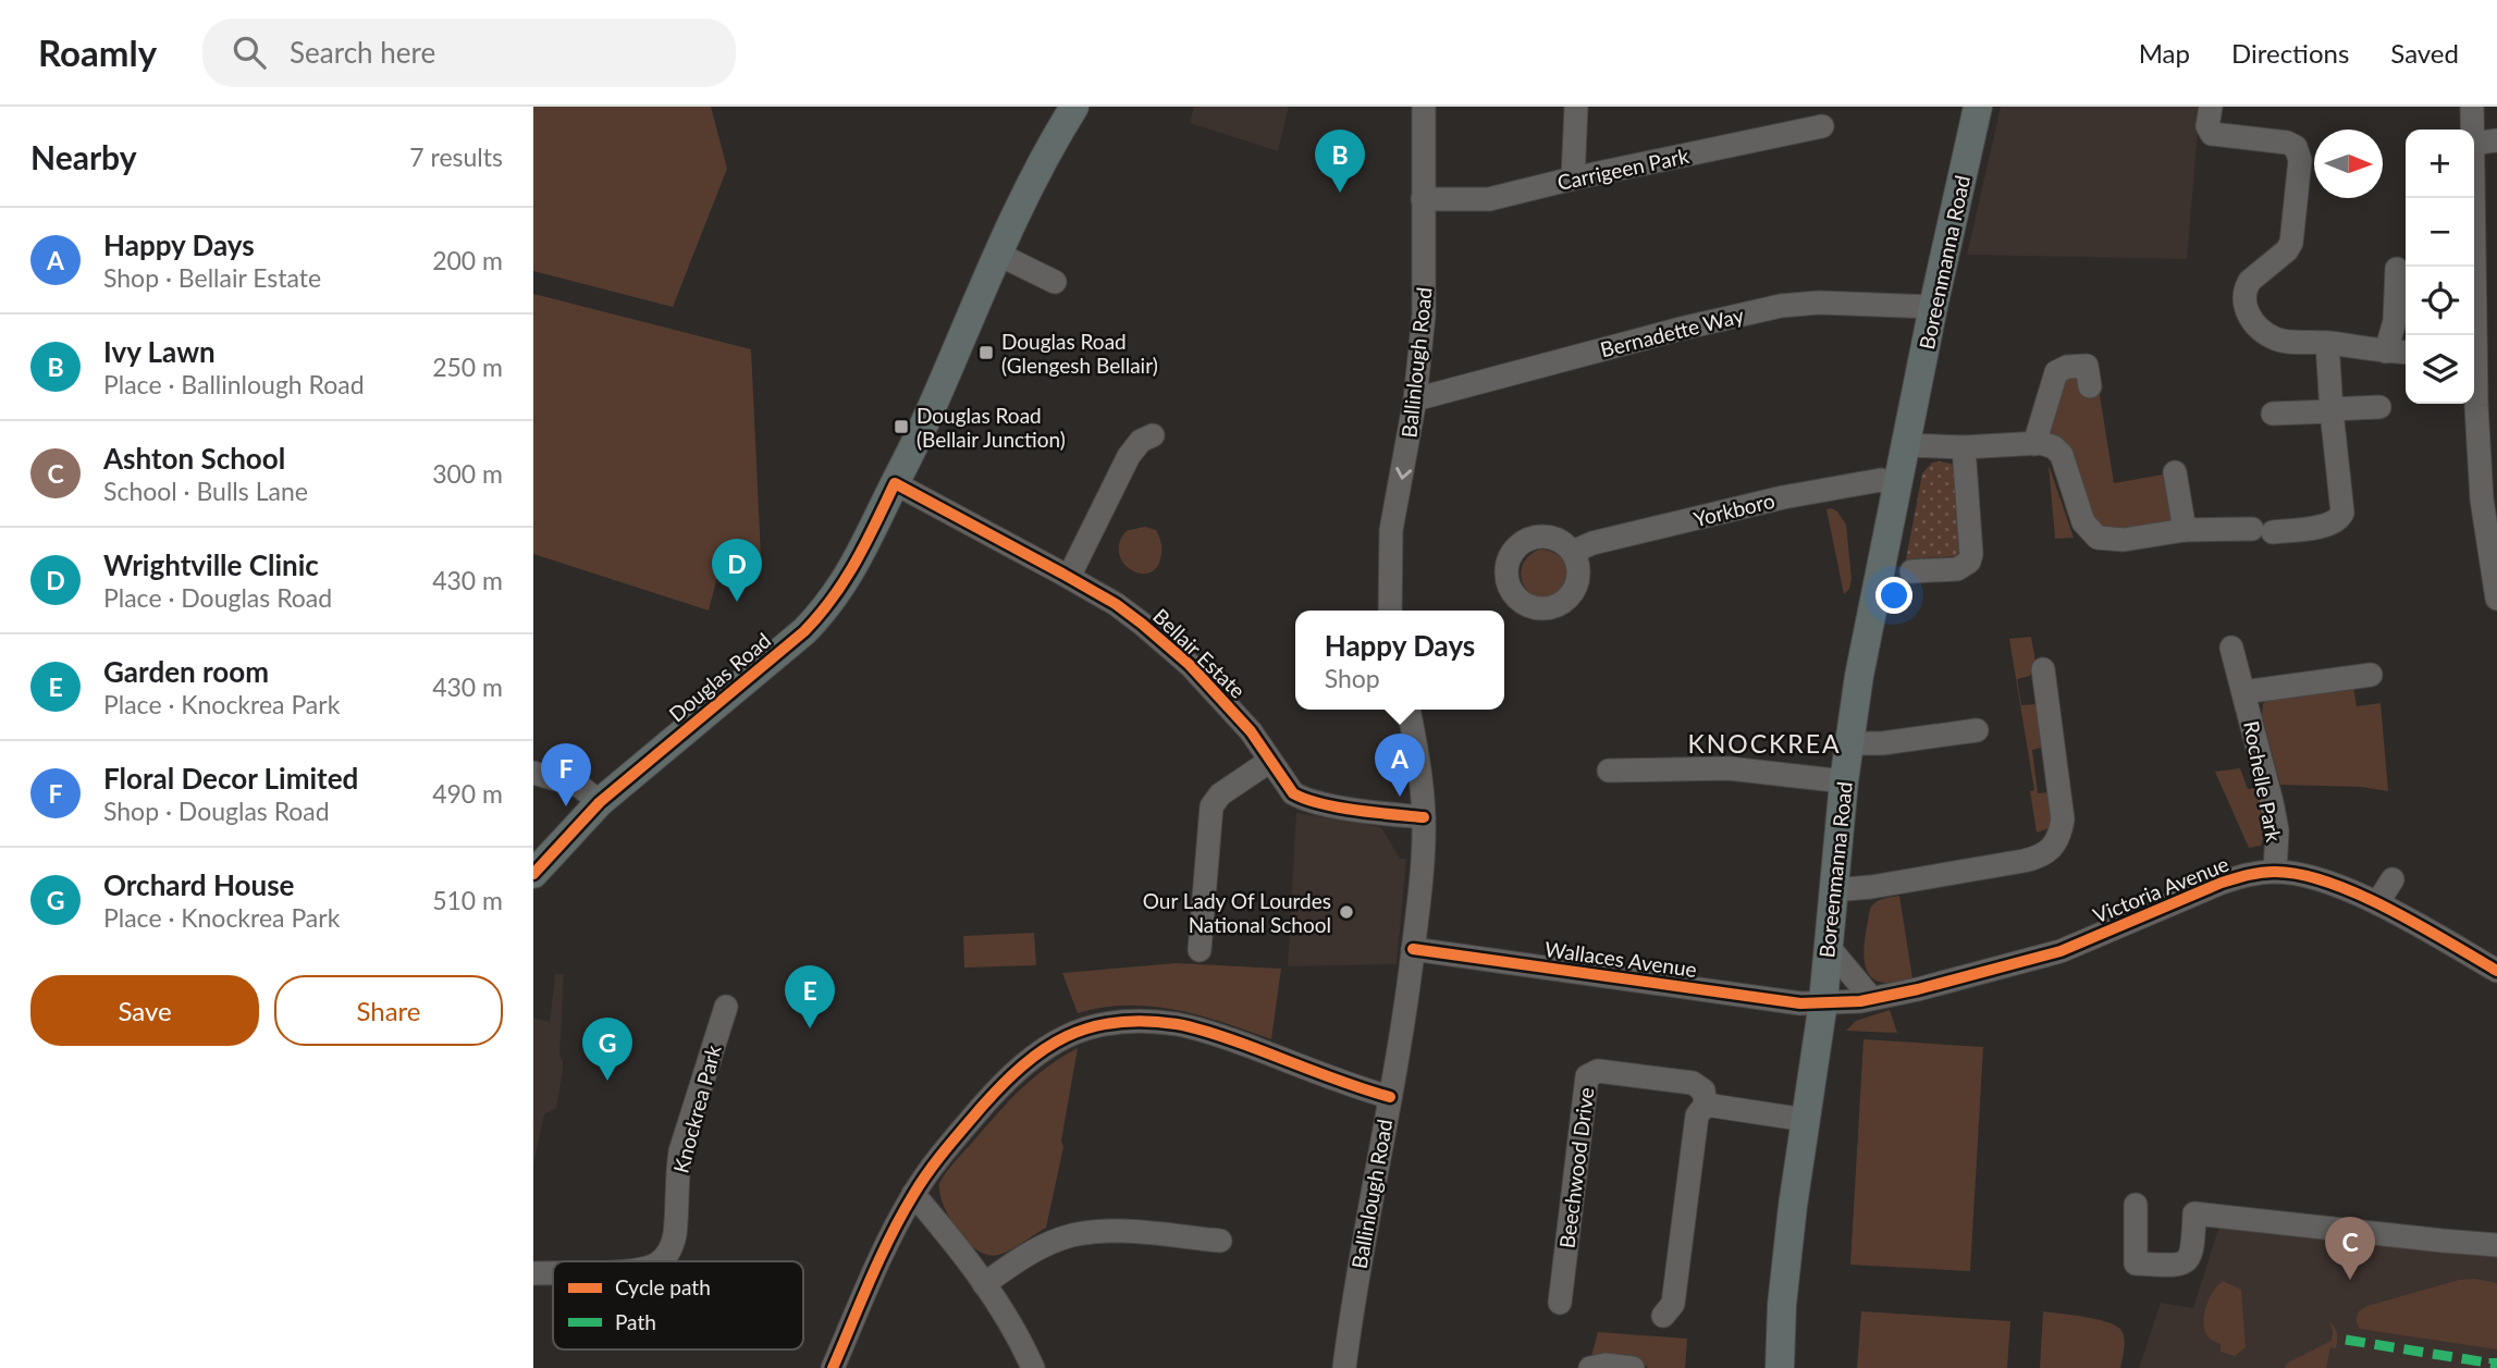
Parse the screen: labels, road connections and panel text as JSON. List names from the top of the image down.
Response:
{
  "streets": {
    "main road": ["Boreenmanna Road", "Douglas Road"],
    "street": [
      "Carrigeen Park",
      "Bernadette Way",
      "Ballinlough Road",
      "Yorkboro",
      "Bellair Estate",
      "Rochelle Park",
      "Victoria Avenue",
      "Wallaces Avenue",
      "Knockrea Park",
      "Beechwood Drive"
    ]
  },
  "crossings": [
    ["Carrigeen Park", "Ballinlough Road"],
    ["Boreenmanna Road", "Bernadette Way"],
    ["Boreenmanna Road", "Yorkboro"],
    ["Boreenmanna Road", "Victoria Avenue"],
    ["Boreenmanna Road", "Wallaces Avenue"],
    ["Bernadette Way", "Ballinlough Road"],
    ["Ballinlough Road", "Bellair Estate"],
    ["Ballinlough Road", "Wallaces Avenue"],
    ["Bellair Estate", "Douglas Road"],
    ["Rochelle Park", "Victoria Avenue"],
    ["Victoria Avenue", "Wallaces Avenue"]
  ],
  "districts": ["KNOCKREA"],
  "places": {
    "transit": ["Douglas Road (Glengesh Bellair)", "Douglas Road (Bellair Junction)"],
    "other": ["Our Lady Of Lourdes National School"]
  },
  "legend": ["Cycle path", "Path"],
  "north": "right",
  "page": {
    "header": "Roamly",
    "search": "Search here",
    "nav": ["Map", "Directions", "Saved"],
    "heading": ["Nearby", "7 results"],
    "map_buttons": ["+", "−"],
    "pins": [
      "B",
      "D",
      "A",
      "F",
      "E",
      "G",
      "C"
    ],
    "list": [
      {
        "mark": "A",
        "name": "Happy Days",
        "note": "Shop · Bellair Estate",
        "value": "200 m"
      },
      {
        "mark": "B",
        "name": "Ivy Lawn",
        "note": "Place · Ballinlough Road",
        "value": "250 m"
      },
      {
        "mark": "C",
        "name": "Ashton School",
        "note": "School · Bulls Lane",
        "value": "300 m"
      },
      {
        "mark": "D",
        "name": "Wrightville Clinic",
        "note": "Place · Douglas Road",
        "value": "430 m"
      },
      {
        "mark": "E",
        "name": "Garden room",
        "note": "Place · Knockrea Park",
        "value": "430 m"
      },
      {
        "mark": "F",
        "name": "Floral Decor Limited",
        "note": "Shop · Douglas Road",
        "value": "490 m"
      },
      {
        "mark": "G",
        "name": "Orchard House",
        "note": "Place · Knockrea Park",
        "value": "510 m"
      }
    ],
    "popup": ["Happy Days", "Shop"],
    "buttons": ["Save", "Share"]
  }
}
